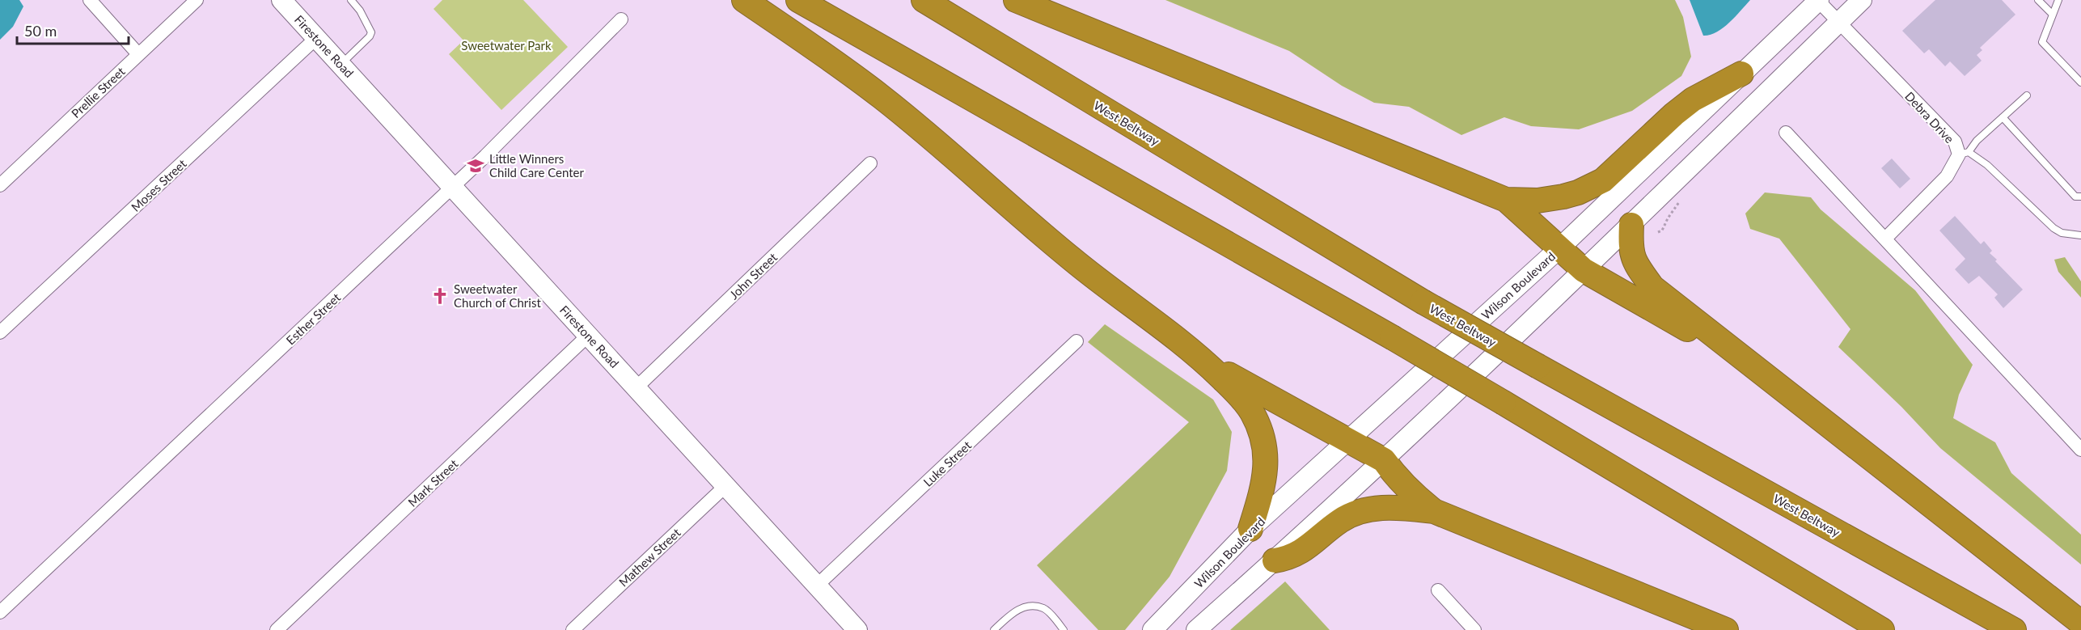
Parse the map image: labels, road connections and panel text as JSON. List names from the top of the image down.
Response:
{
  "streets": {
    "highway": ["West Beltway"],
    "main road": ["Firestone Road", "Wilson Boulevard"],
    "street": [
      "Prellie Street",
      "Debra Drive",
      "Moses Street",
      "John Street",
      "Esther Street",
      "Luke Street",
      "Mark Street",
      "Mathew Street"
    ]
  },
  "crossings": [
    ["Firestone Road", "Moses Street"],
    ["Firestone Road", "John Street"],
    ["Firestone Road", "Esther Street"],
    ["Firestone Road", "Luke Street"],
    ["Firestone Road", "Mark Street"],
    ["Firestone Road", "Mathew Street"],
    ["Debra Drive", "Wilson Boulevard"]
  ],
  "parks": ["Sweetwater Park"],
  "places": {
    "school or university": ["Little Winners Child Care Center"],
    "church": ["Sweetwater Church of Christ"]
  },
  "scale_bar": "50 m"
}
